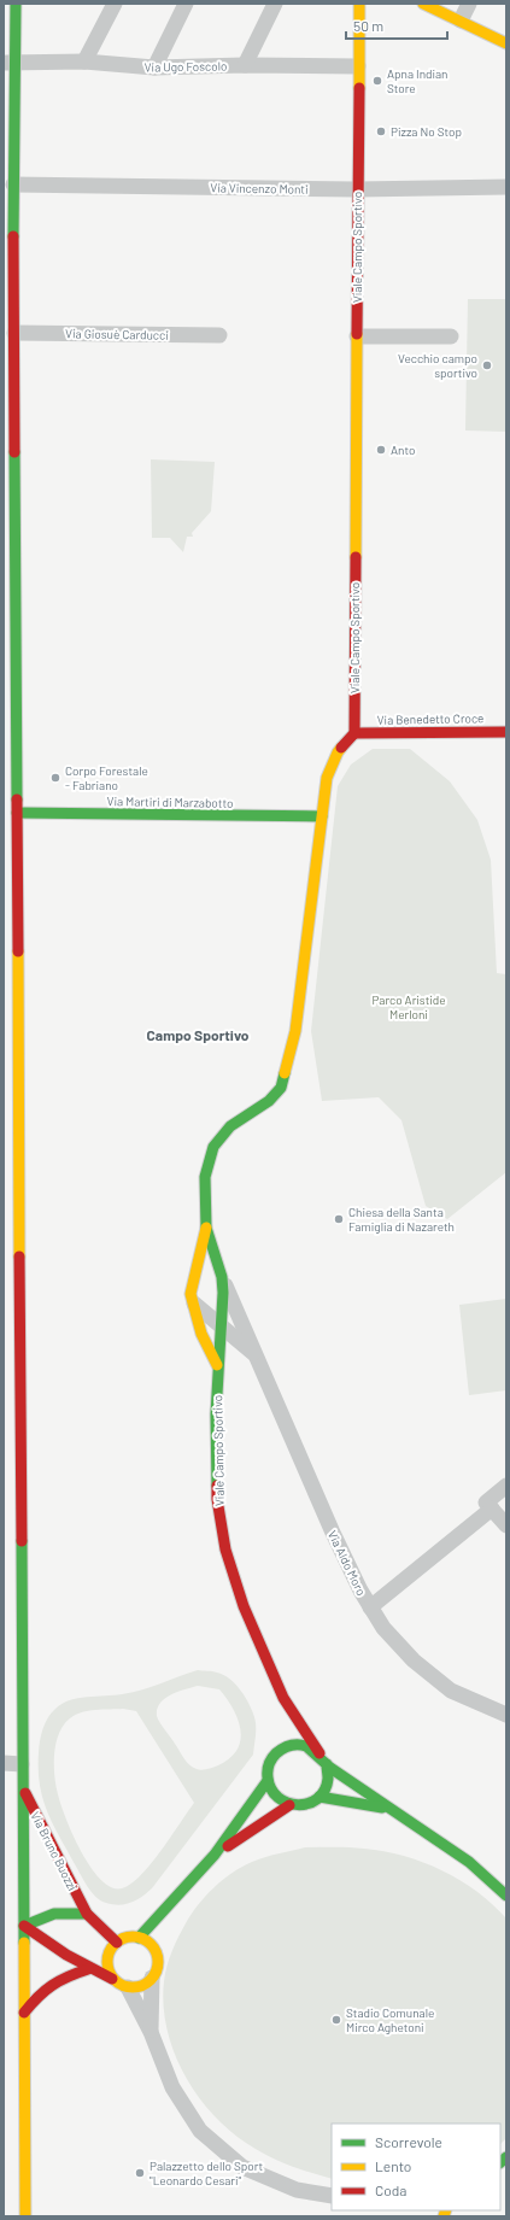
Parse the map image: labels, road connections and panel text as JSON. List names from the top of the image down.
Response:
{
  "streets": {
    "street": [
      "Via Ugo Foscolo",
      "Via Vincenzo Monti",
      "Viale Campo Sportivo",
      "Via Giosuè Carducci",
      "Via Benedetto Croce",
      "Via Martiri di Marzabotto",
      "Via Aldo Moro",
      "Via Bruno Buozzi"
    ]
  },
  "crossings": [
    ["Via Ugo Foscolo", "Viale Campo Sportivo"],
    ["Via Vincenzo Monti", "Viale Campo Sportivo"],
    ["Viale Campo Sportivo", "Via Benedetto Croce"],
    ["Viale Campo Sportivo", "Via Martiri di Marzabotto"],
    ["Viale Campo Sportivo", "Via Aldo Moro"]
  ],
  "districts": ["Campo Sportivo"],
  "parks": ["Parco Aristide Merloni"],
  "places": [
    "Apna Indian Store",
    "Pizza No Stop",
    "Vecchio campo sportivo",
    "Anto",
    "Corpo Forestale - Fabriano",
    "Chiesa della Santa Famiglia di Nazareth",
    "Stadio Comunale Mirco Aghetoni",
    "Palazzetto dello Sport \"Leonardo Cesari\""
  ],
  "legend": ["Scorrevole", "Lento", "Coda"],
  "scale_bar": "50 m"
}
